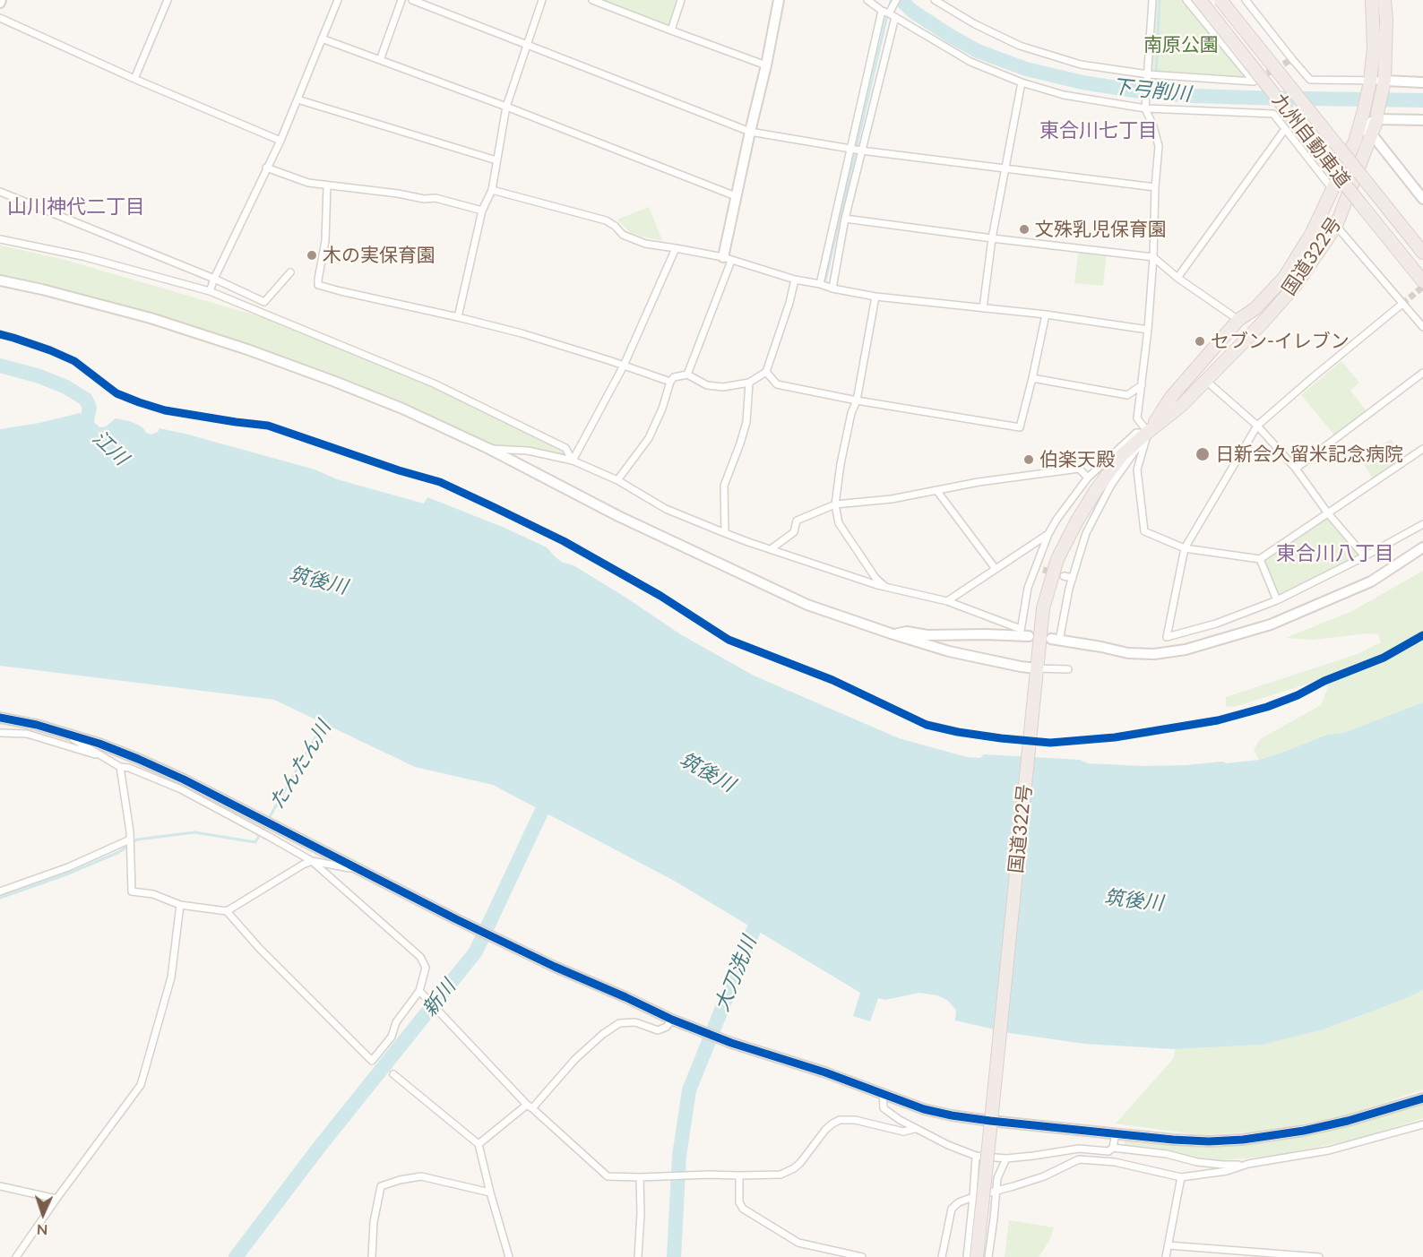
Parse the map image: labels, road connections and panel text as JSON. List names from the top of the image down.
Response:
{
  "streets": {
    "highway": ["九州自動車道", "国道322号"]
  },
  "districts": ["東合川七丁目", "山川神代二丁目", "東合川八丁目"],
  "water": [
    "下弓削川",
    "江川",
    "筑後川",
    "たんたん川",
    "大刀洗川",
    "新川"
  ],
  "parks": ["南原公園"],
  "places": [
    "文殊乳児保育園",
    "木の実保育園",
    "セブン-イレブン",
    "日新会久留米記念病院",
    "伯楽天殿"
  ],
  "north": "bottom"
}
